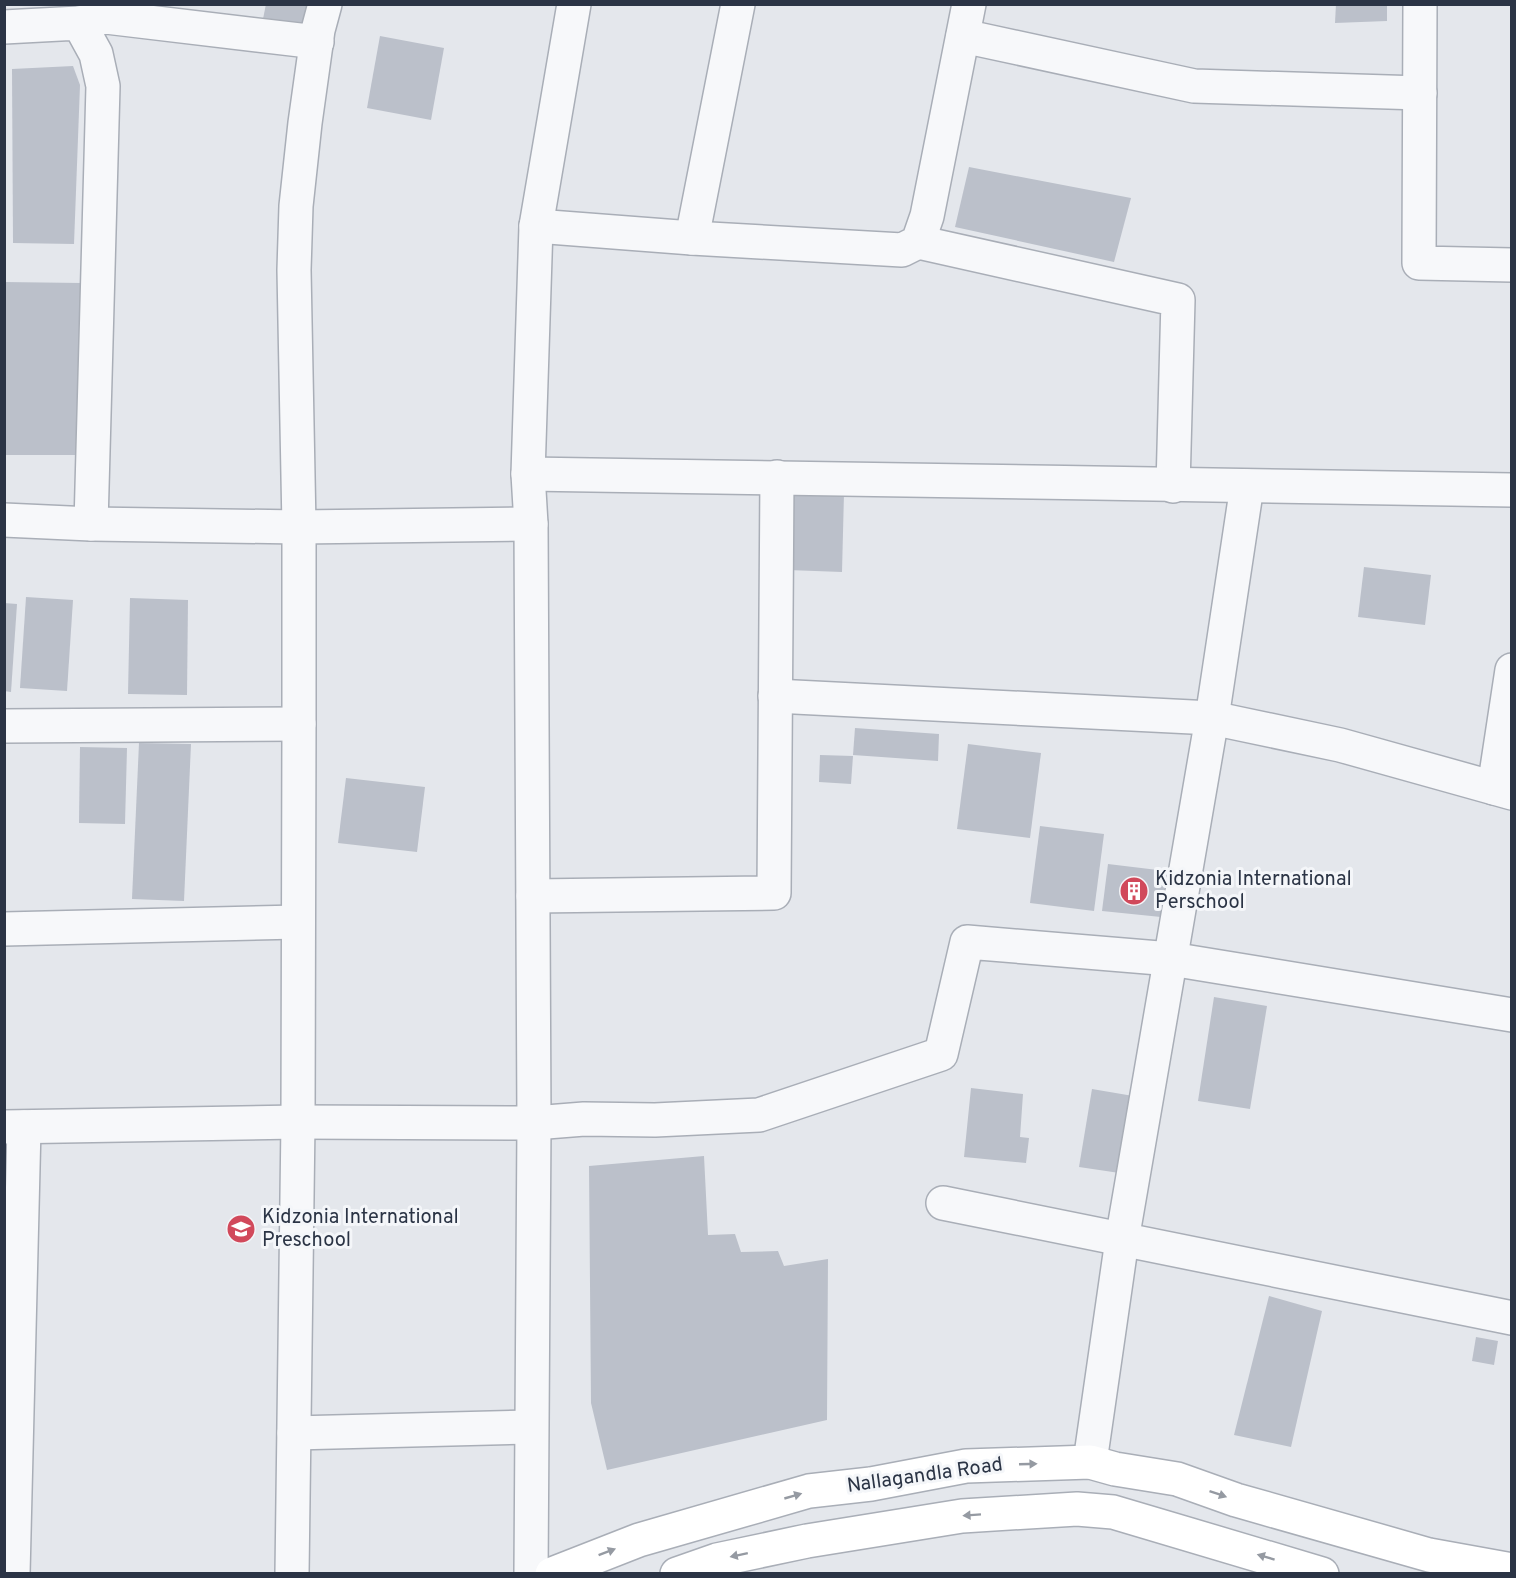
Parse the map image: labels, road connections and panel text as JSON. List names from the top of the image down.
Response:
{
  "streets": {
    "main road": ["Nallagandla Road"]
  },
  "places": {
    "building": ["Kidzonia International Perschool"],
    "school or university": ["Kidzonia International Preschool"]
  }
}
